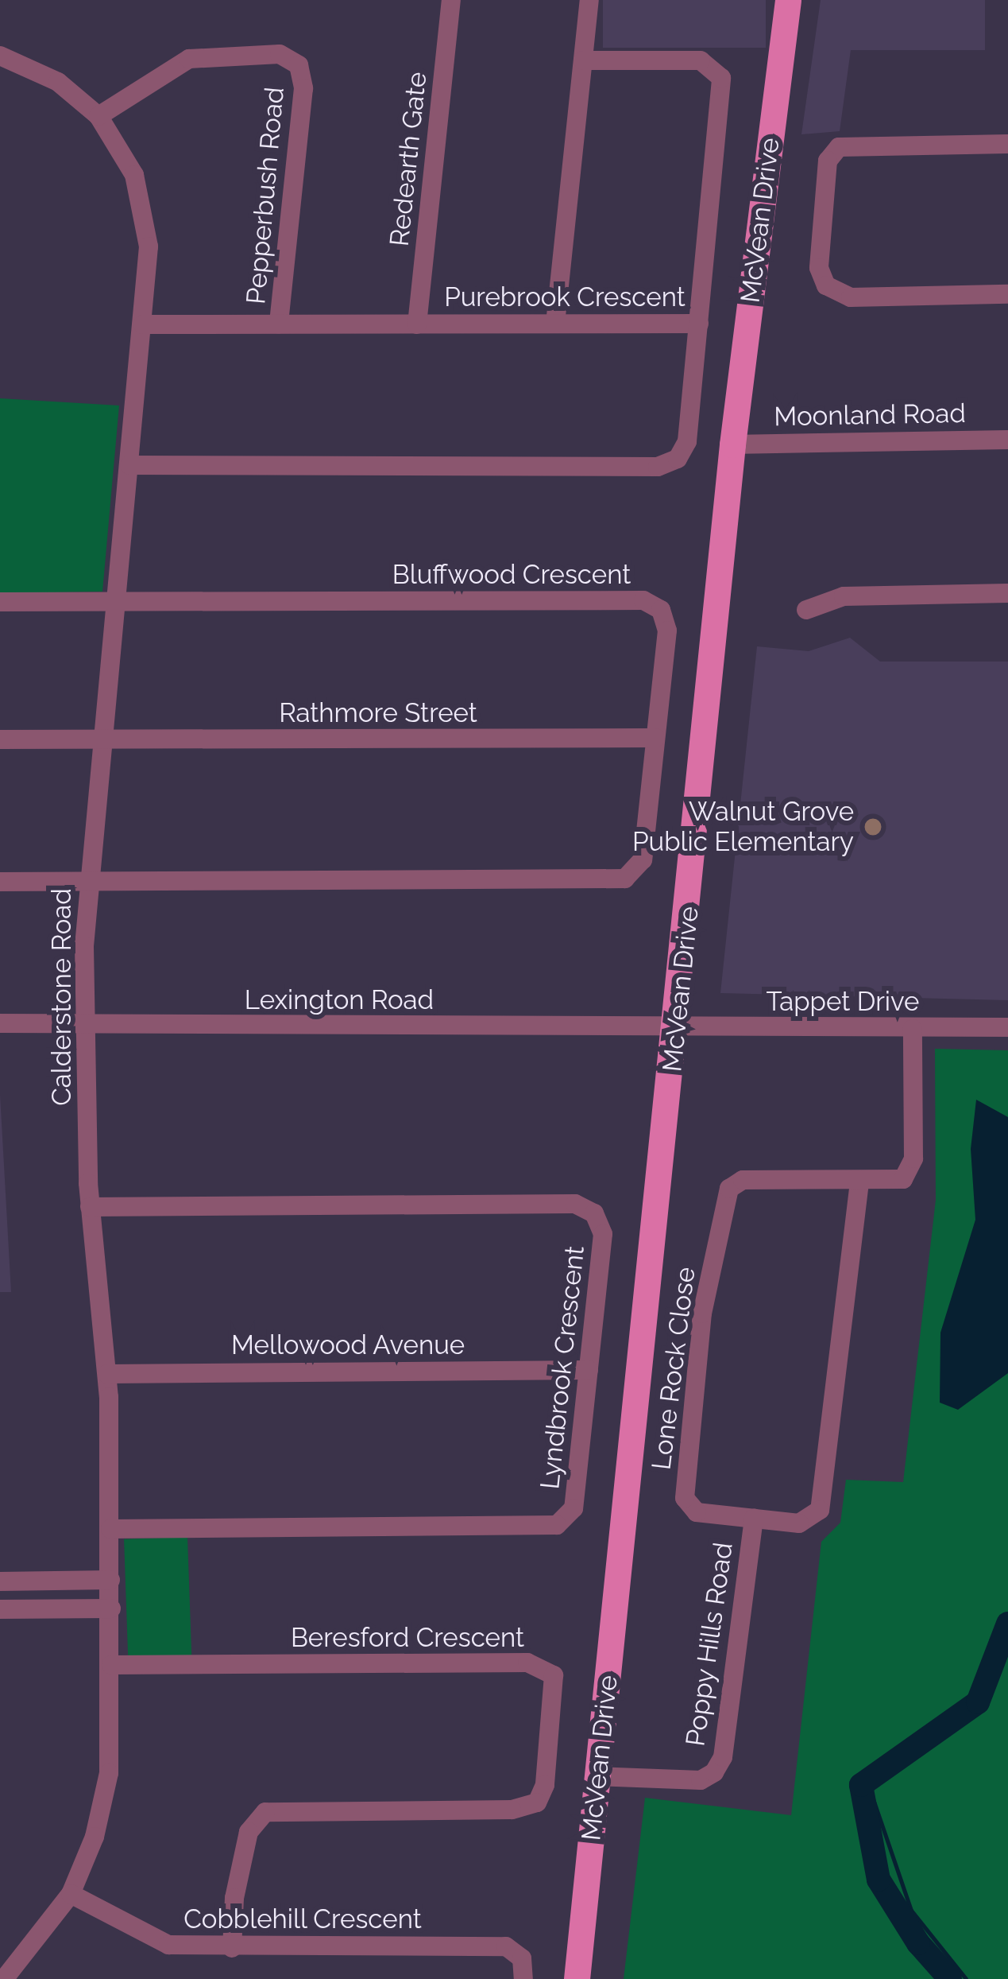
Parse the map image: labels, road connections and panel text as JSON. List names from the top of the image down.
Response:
{
  "streets": {
    "main road": ["McVean Drive"],
    "street": [
      "Redearth Gate",
      "Pepperbush Road",
      "Purebrook Crescent",
      "Moonland Road",
      "Bluffwood Crescent",
      "Rathmore Street",
      "Calderstone Road",
      "Lexington Road",
      "Tappet Drive",
      "Mellowood Avenue",
      "Lyndbrook Crescent",
      "Lone Rock Close",
      "Beresford Crescent",
      "Poppy Hills Road",
      "Cobblehill Crescent"
    ]
  },
  "crossings": [
    ["Redearth Gate", "Purebrook Crescent"],
    ["Pepperbush Road", "Purebrook Crescent"],
    ["Pepperbush Road", "Calderstone Road"],
    ["McVean Drive", "Moonland Road"],
    ["McVean Drive", "Lexington Road"],
    ["McVean Drive", "Tappet Drive"],
    ["McVean Drive", "Poppy Hills Road"],
    ["Purebrook Crescent", "Calderstone Road"],
    ["Bluffwood Crescent", "Rathmore Street"],
    ["Bluffwood Crescent", "Calderstone Road"],
    ["Rathmore Street", "Calderstone Road"],
    ["Calderstone Road", "Lexington Road"],
    ["Calderstone Road", "Mellowood Avenue"],
    ["Calderstone Road", "Lyndbrook Crescent"],
    ["Calderstone Road", "Beresford Crescent"],
    ["Calderstone Road", "Cobblehill Crescent"],
    ["Lexington Road", "Tappet Drive"],
    ["Tappet Drive", "Lone Rock Close"],
    ["Mellowood Avenue", "Lyndbrook Crescent"],
    ["Lone Rock Close", "Poppy Hills Road"],
    ["Beresford Crescent", "Cobblehill Crescent"]
  ],
  "places": ["Walnut Grove Public Elementary"]
}
